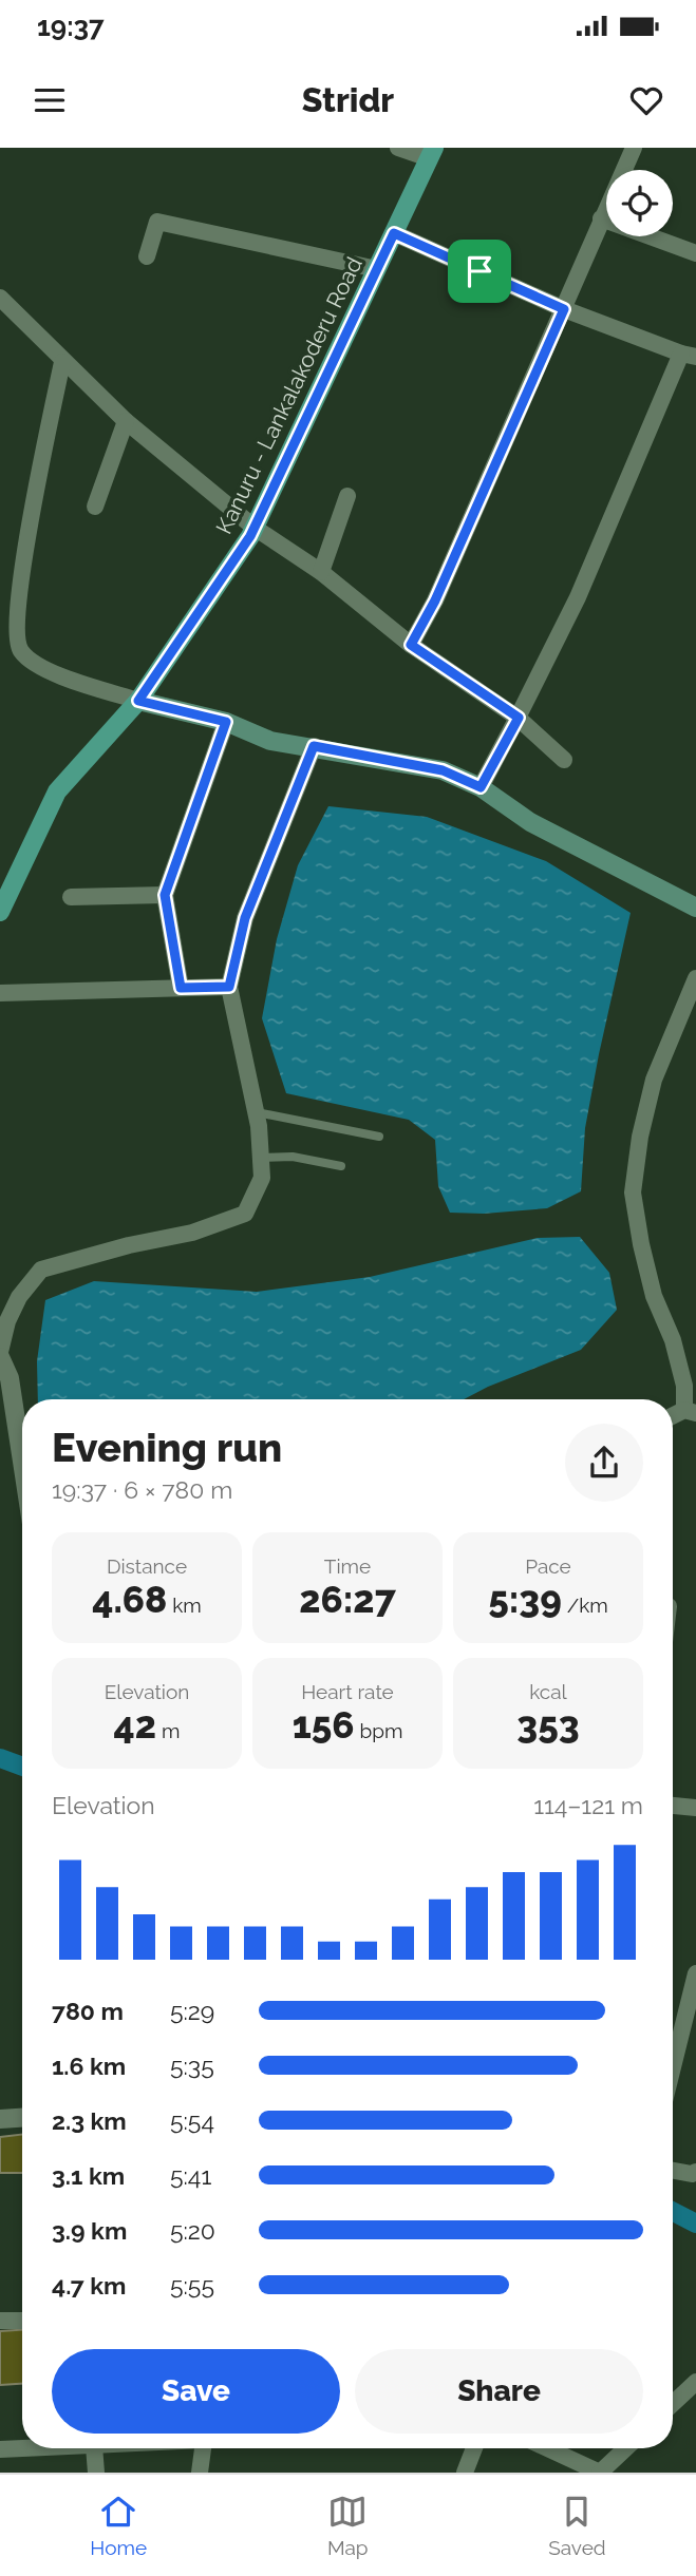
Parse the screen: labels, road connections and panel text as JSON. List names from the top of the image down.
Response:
{
  "streets": {
    "main road": ["Kanuru - Lankalakoderu Road"]
  },
  "page": {
    "status": "19:37",
    "header": "Stridr",
    "heading": ["Evening run", "19:37 · 6 × 780 m"],
    "stats": [
      ["Distance", "4.68 km"],
      ["Time", "26:27"],
      ["Pace", "5:39 /km"],
      ["Elevation", "42 m"],
      ["Heart rate", "156 bpm"],
      ["kcal", "353"]
    ],
    "chart": ["Elevation", "114–121 m"],
    "list": [
      {
        "name": "780 m",
        "note": "5:29"
      },
      {
        "name": "1.6 km",
        "note": "5:35"
      },
      {
        "name": "2.3 km",
        "note": "5:54"
      },
      {
        "name": "3.1 km",
        "note": "5:41"
      },
      {
        "name": "3.9 km",
        "note": "5:20"
      },
      {
        "name": "4.7 km",
        "note": "5:55"
      }
    ],
    "buttons": ["Save", "Share"],
    "tabs": ["Home", "Map", "Saved"]
  }
}
